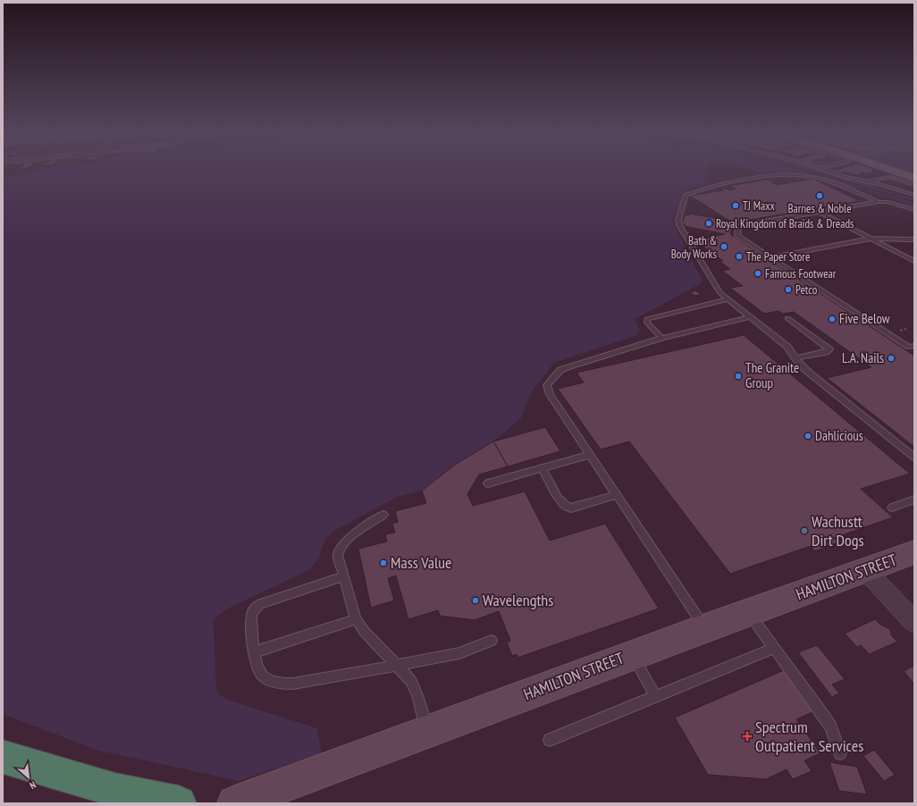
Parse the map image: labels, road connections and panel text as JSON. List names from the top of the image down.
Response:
{
  "streets": {
    "main road": ["HAMILTON STREET"]
  },
  "places": {
    "other": [
      "Barnes & Noble",
      "TJ Maxx",
      "Royal Kingdom of Braids & Dreads",
      "Bath & Body Works",
      "The Paper Store",
      "Famous Footwear",
      "Petco",
      "Five Below",
      "L.A. Nails",
      "The Granite Group",
      "Dahlicious",
      "Wachustt Dirt Dogs",
      "Mass Value",
      "Wavelengths"
    ],
    "health": ["Spectrum Outpatient Services"]
  },
  "north": "bottom right"
}
